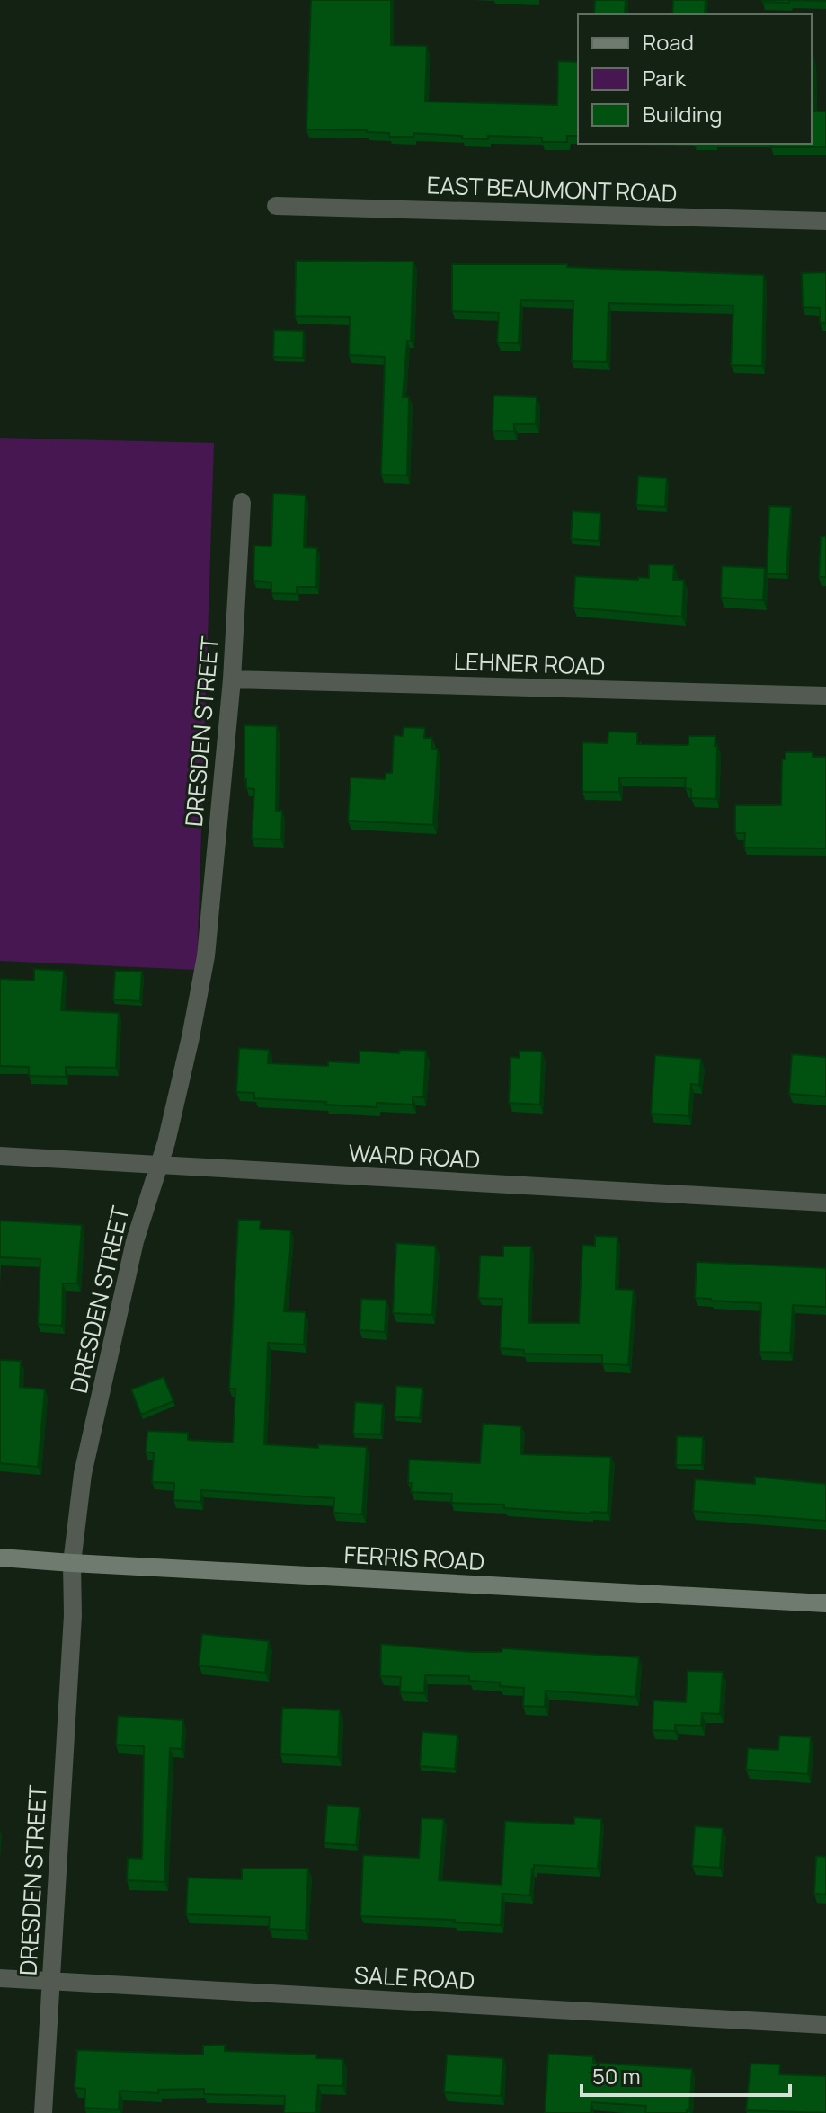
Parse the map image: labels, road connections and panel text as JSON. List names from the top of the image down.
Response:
{
  "streets": {
    "main road": ["FERRIS ROAD"],
    "street": [
      "EAST BEAUMONT ROAD",
      "LEHNER ROAD",
      "DRESDEN STREET",
      "WARD ROAD",
      "SALE ROAD"
    ]
  },
  "crossings": [
    ["LEHNER ROAD", "DRESDEN STREET"],
    ["DRESDEN STREET", "WARD ROAD"],
    ["DRESDEN STREET", "FERRIS ROAD"],
    ["DRESDEN STREET", "SALE ROAD"]
  ],
  "legend": ["Road", "Park", "Building"],
  "scale_bar": "50 m"
}
